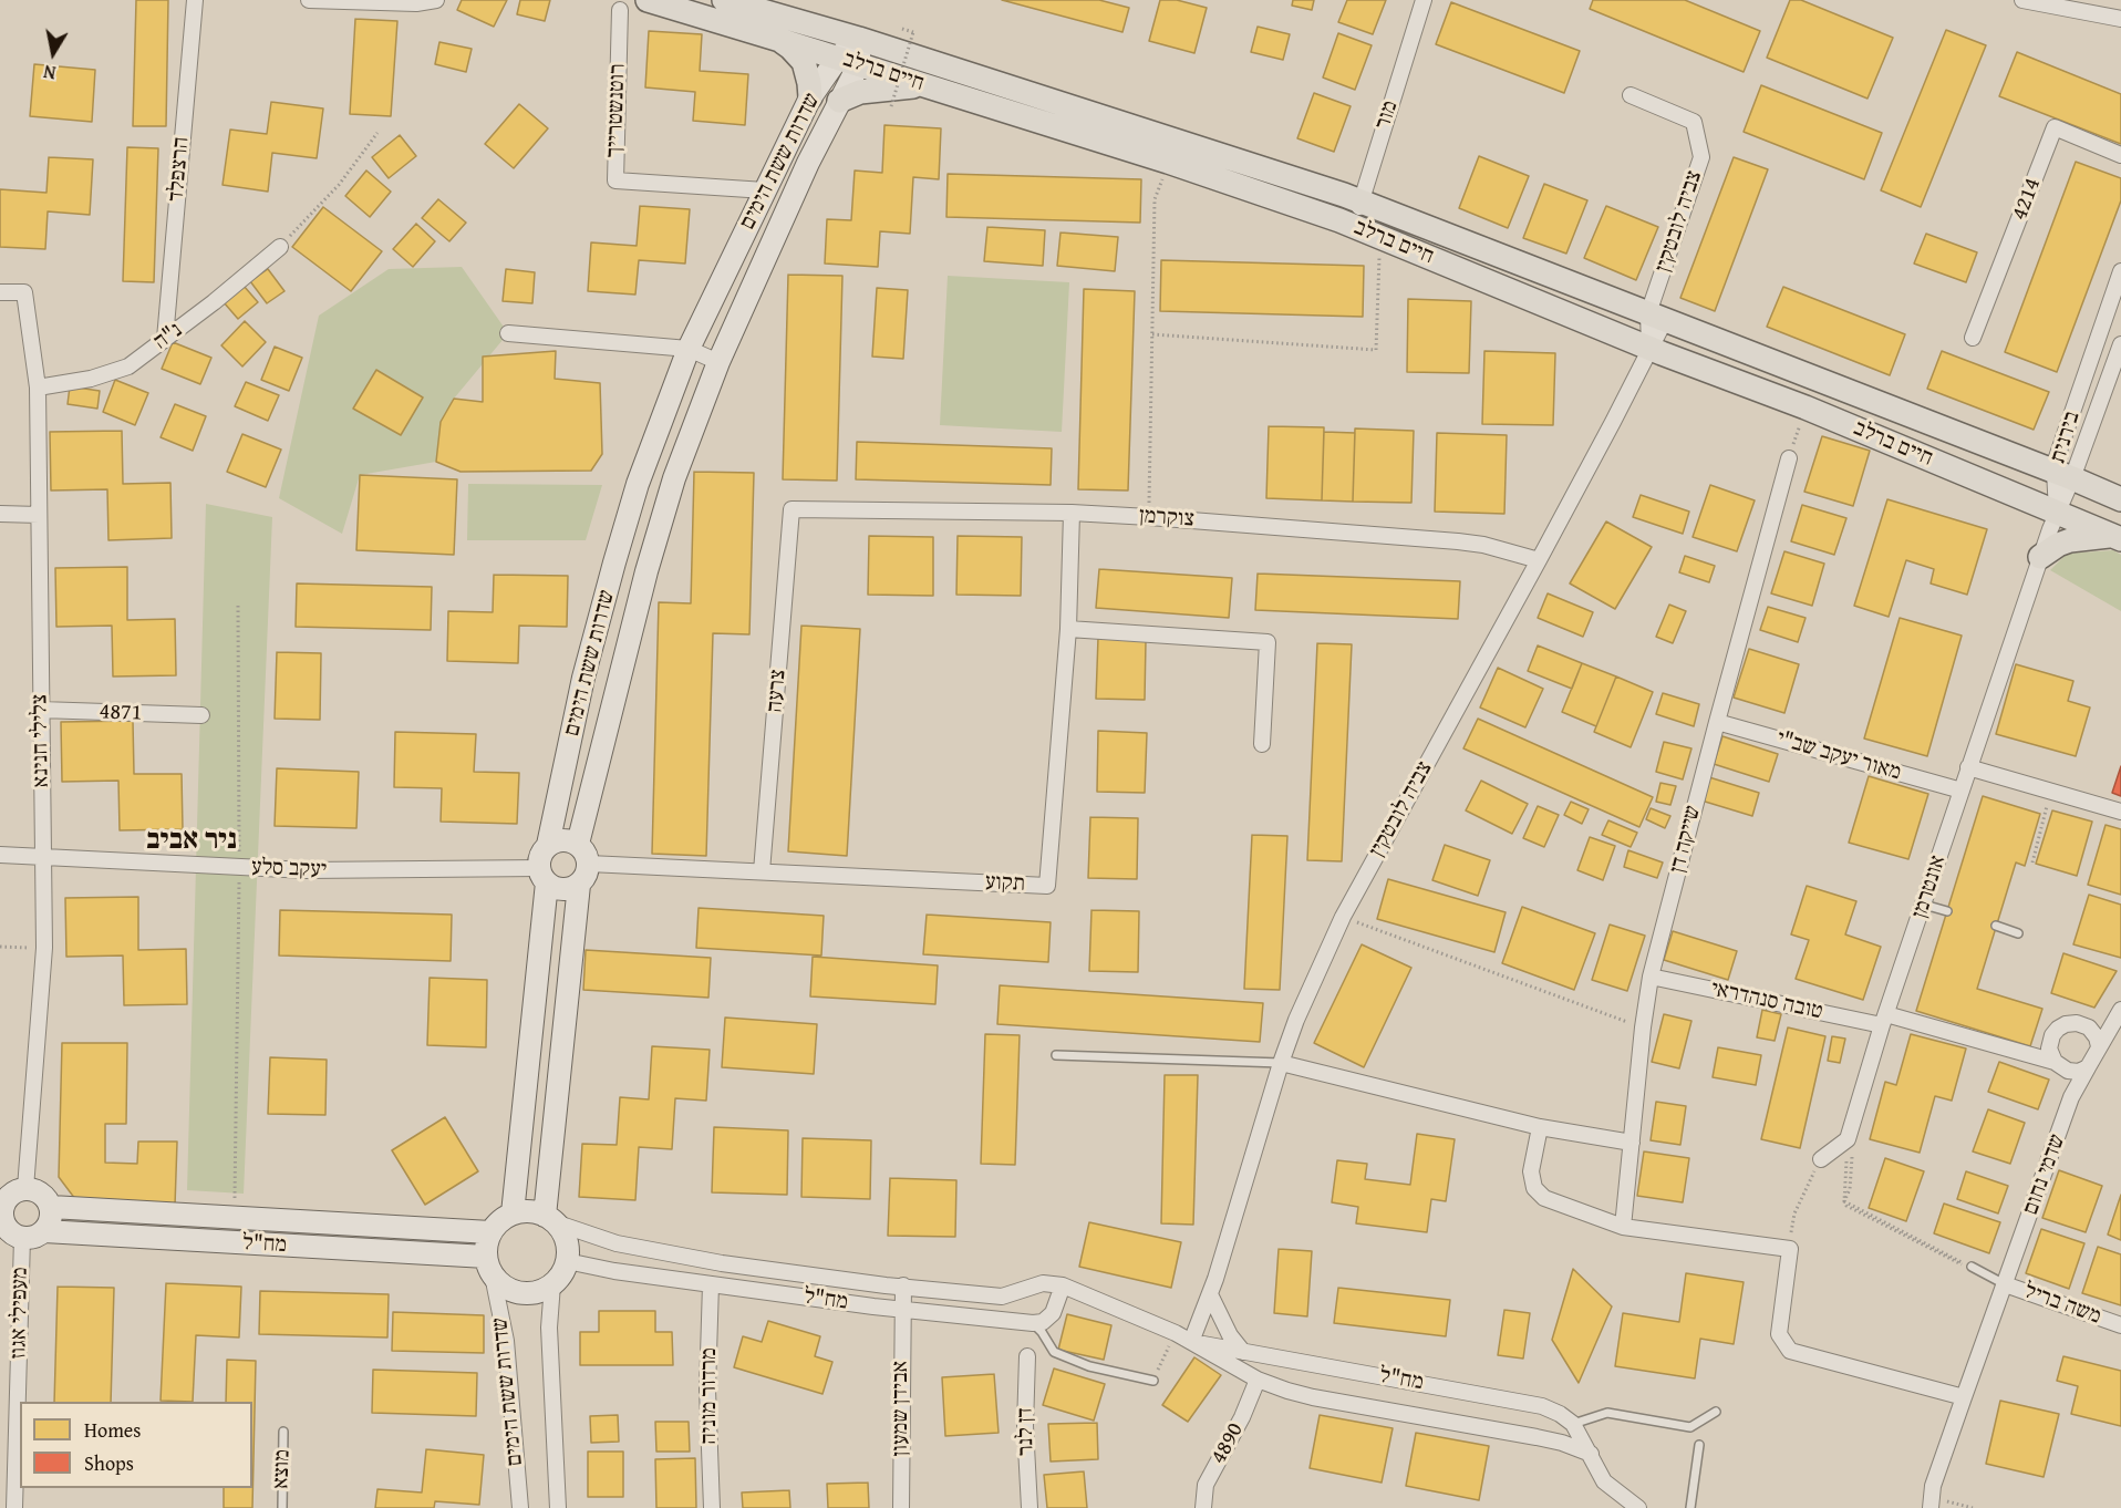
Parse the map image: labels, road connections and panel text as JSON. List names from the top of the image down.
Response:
{
  "streets": {
    "main road": ["חיים ברלב"],
    "street": [
      "רוטנשטרייך",
      "מור",
      "שדרות ששת הימים",
      "הרצפלד",
      "4214",
      "צביה לובטקין",
      "נ\"ה",
      "בירנית",
      "צוקרמן",
      "צרעה",
      "4871",
      "צלילי חנינא",
      "מאור יעקב שב\"י",
      "שייקה דן",
      "יעקב סלע",
      "תקוע",
      "אונטרמן",
      "טובה סנהדראי",
      "שדמי נחום",
      "מח\"ל",
      "משה בריל",
      "מעפילי אגוז",
      "מרדור מוניה",
      "אבידן שמעון",
      "דן לנר",
      "4890"
    ],
    "lane": ["מוצא"]
  },
  "crossings": [
    ["חיים ברלב", "מור"],
    ["חיים ברלב", "שדרות ששת הימים"],
    ["חיים ברלב", "צביה לובטקין"],
    ["חיים ברלב", "בירנית"],
    ["חיים ברלב", "אונטרמן"],
    ["רוטנשטרייך", "שדרות ששת הימים"],
    ["שדרות ששת הימים", "יעקב סלע"],
    ["שדרות ששת הימים", "תקוע"],
    ["שדרות ששת הימים", "מח\"ל"],
    ["הרצפלד", "נ\"ה"],
    ["צביה לובטקין", "צוקרמן"],
    ["צביה לובטקין", "מח\"ל"],
    ["נ\"ה", "צלילי חנינא"],
    ["בירנית", "אונטרמן"],
    ["צוקרמן", "צרעה"],
    ["צוקרמן", "תקוע"],
    ["צרעה", "תקוע"],
    ["4871", "צלילי חנינא"],
    ["צלילי חנינא", "יעקב סלע"],
    ["צלילי חנינא", "מח\"ל"],
    ["צלילי חנינא", "מעפילי אגוז"],
    ["מאור יעקב שב\"י", "שייקה דן"],
    ["מאור יעקב שב\"י", "אונטרמן"],
    ["שייקה דן", "טובה סנהדראי"],
    ["יעקב סלע", "תקוע"],
    ["אונטרמן", "טובה סנהדראי"],
    ["טובה סנהדראי", "שדמי נחום"],
    ["שדמי נחום", "משה בריל"],
    ["מח\"ל", "מעפילי אגוז"],
    ["מח\"ל", "מרדור מוניה"],
    ["מח\"ל", "אבידן שמעון"],
    ["מח\"ל", "4890"]
  ],
  "districts": ["ניר אביב"],
  "legend": ["Homes", "Shops"],
  "north": "bottom"
}
